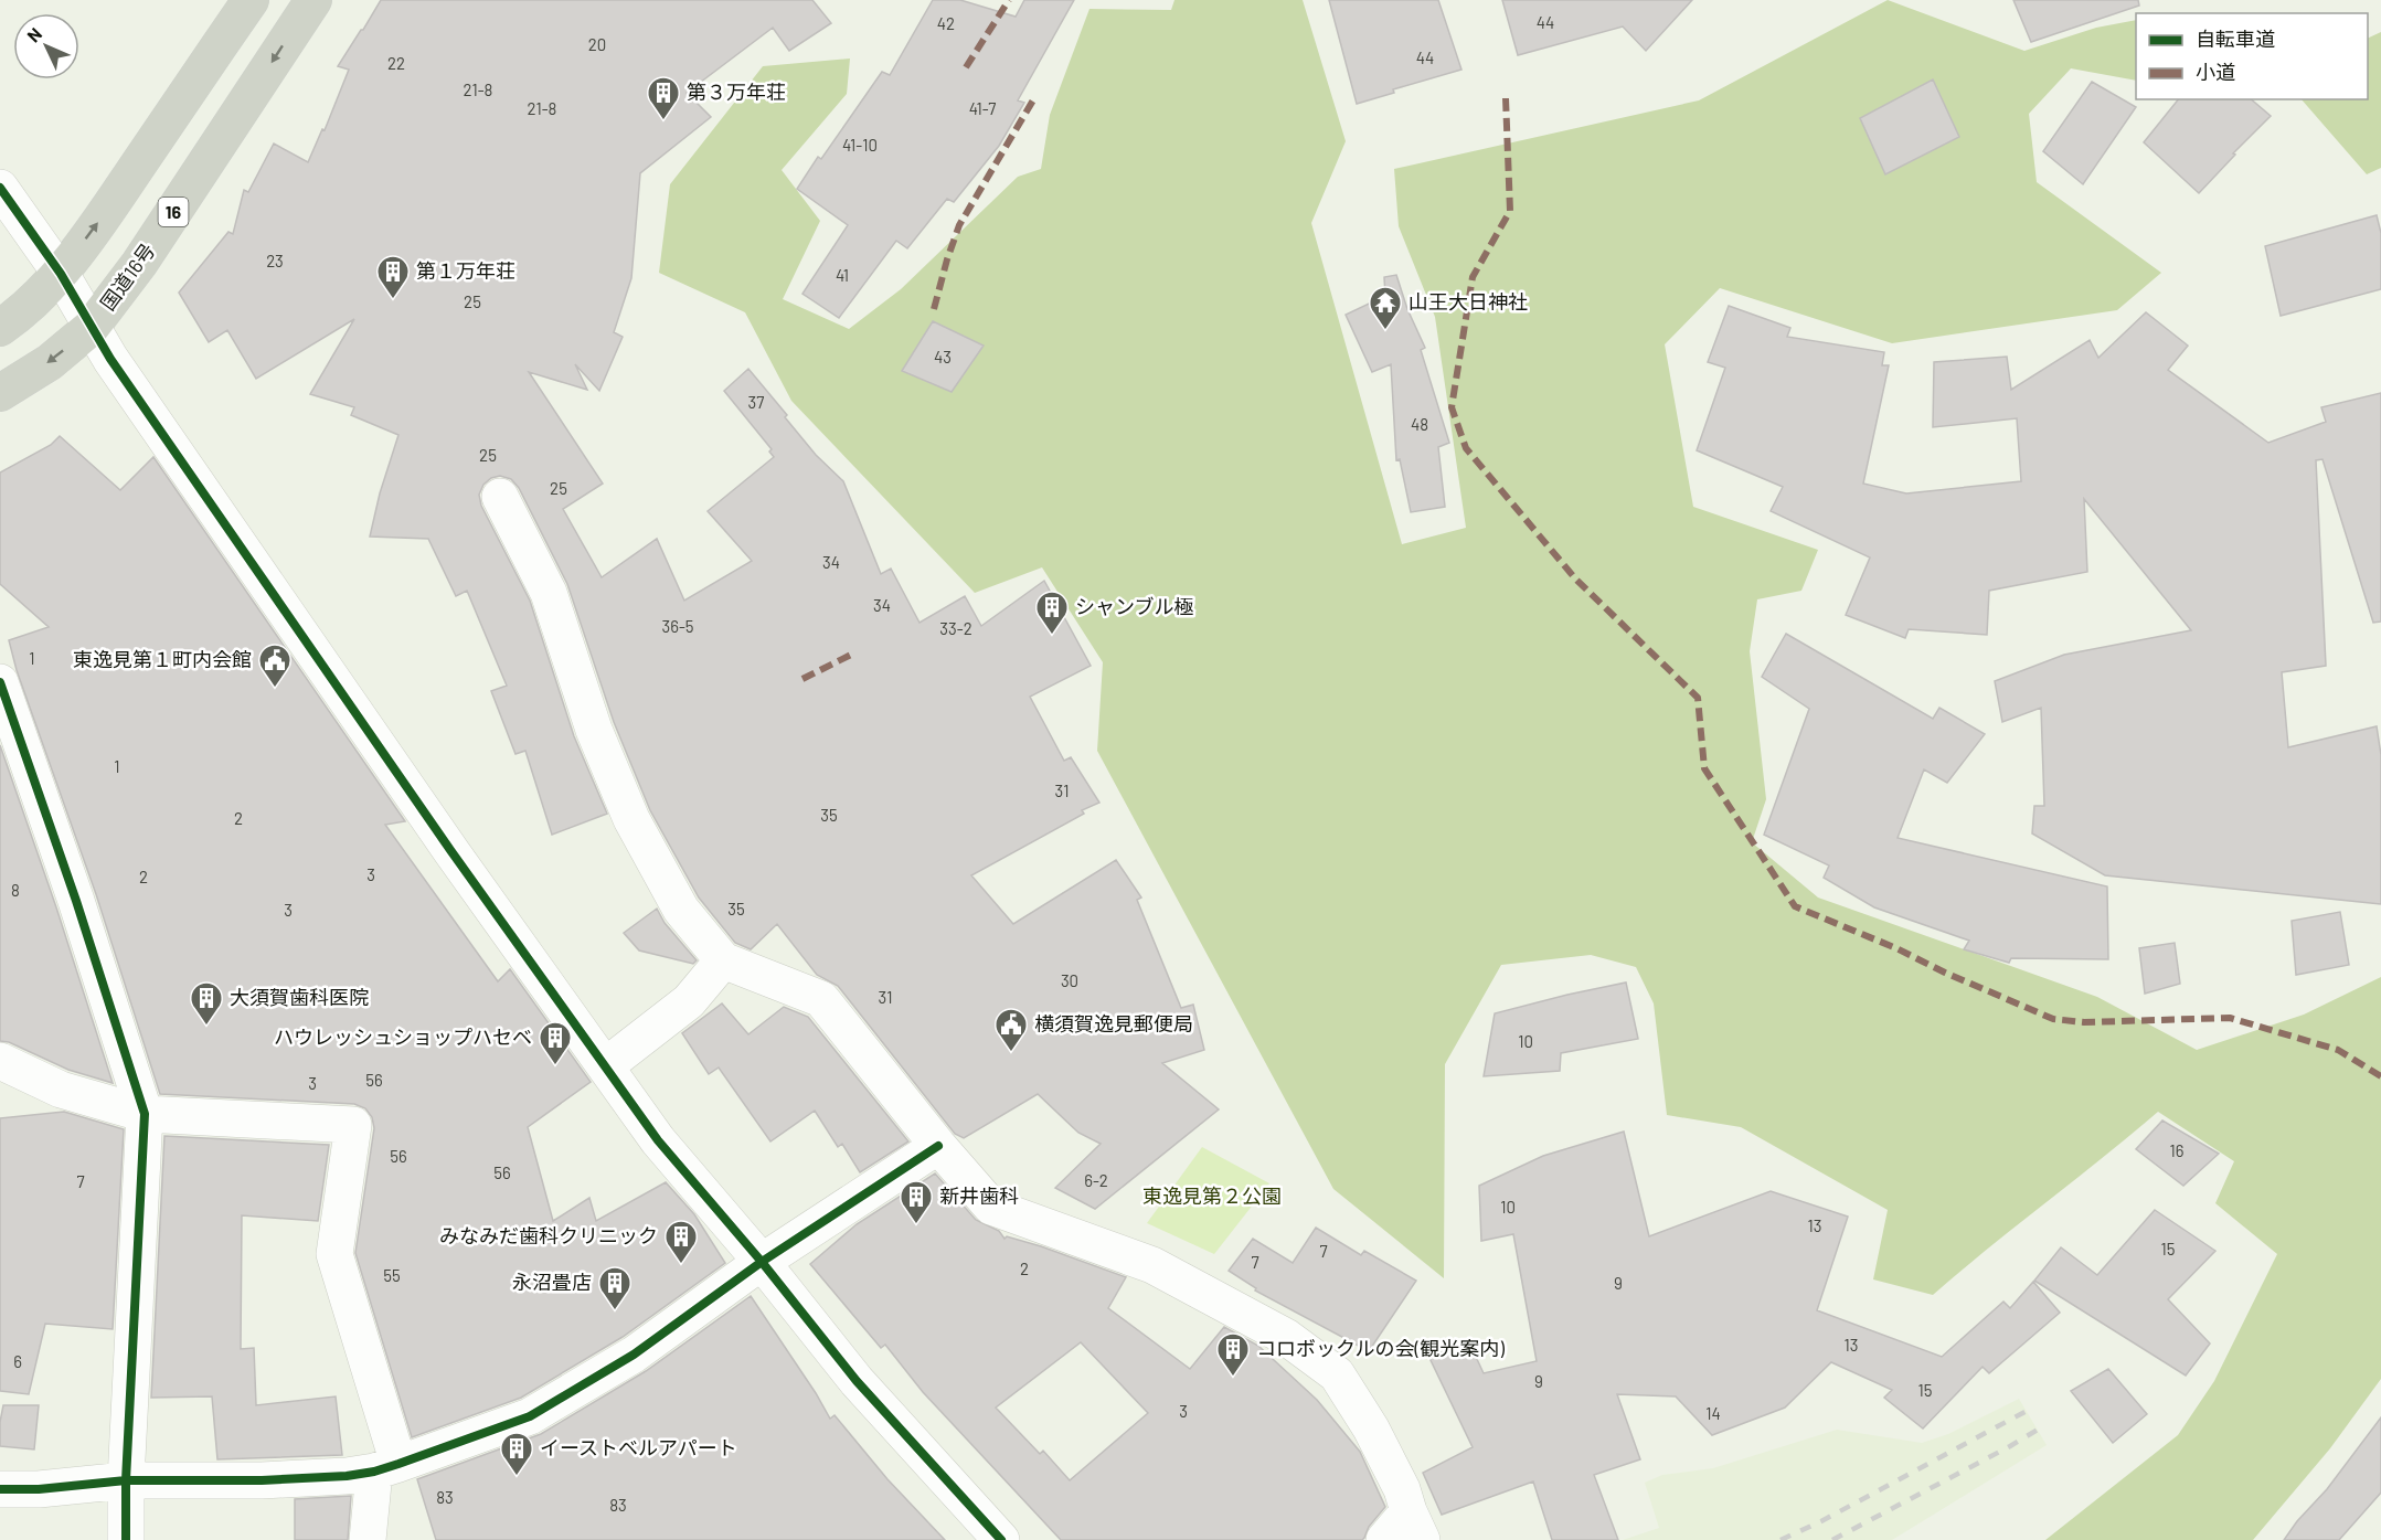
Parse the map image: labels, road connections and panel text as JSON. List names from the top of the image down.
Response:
{
  "streets": {
    "highway": ["16", "国道16号"]
  },
  "parks": ["東逸見第２公園"],
  "places": {
    "building": [
      "第３万年荘",
      "第１万年荘",
      "シャンブル極",
      "大須賀歯科医院",
      "ハウレッシュショップハセベ",
      "新井歯科",
      "みなみだ歯科クリニック",
      "永沼畳店",
      "コロボックルの会(観光案内)",
      "イーストベルアパート"
    ],
    "temple": ["山王大日神社"],
    "public building": ["東逸見第１町内会館", "横須賀逸見郵便局"]
  },
  "house_numbers": [
    "44",
    "42",
    "20",
    "44",
    "22",
    "21-8",
    "21-8",
    "41-7",
    "41-10",
    "23",
    "41",
    "25",
    "43",
    "37",
    "48",
    "25",
    "25",
    "34",
    "34",
    "36-5",
    "33-2",
    "1",
    "1",
    "31",
    "35",
    "2",
    "3",
    "2",
    "8",
    "35",
    "3",
    "30",
    "31",
    "10",
    "56",
    "3",
    "16",
    "56",
    "56",
    "6-2",
    "7",
    "10",
    "13",
    "15",
    "7",
    "7",
    "2",
    "55",
    "9",
    "13",
    "6",
    "9",
    "15",
    "3",
    "14",
    "83",
    "83"
  ],
  "legend": ["自転車道", "小道"],
  "north": "top left"
}
